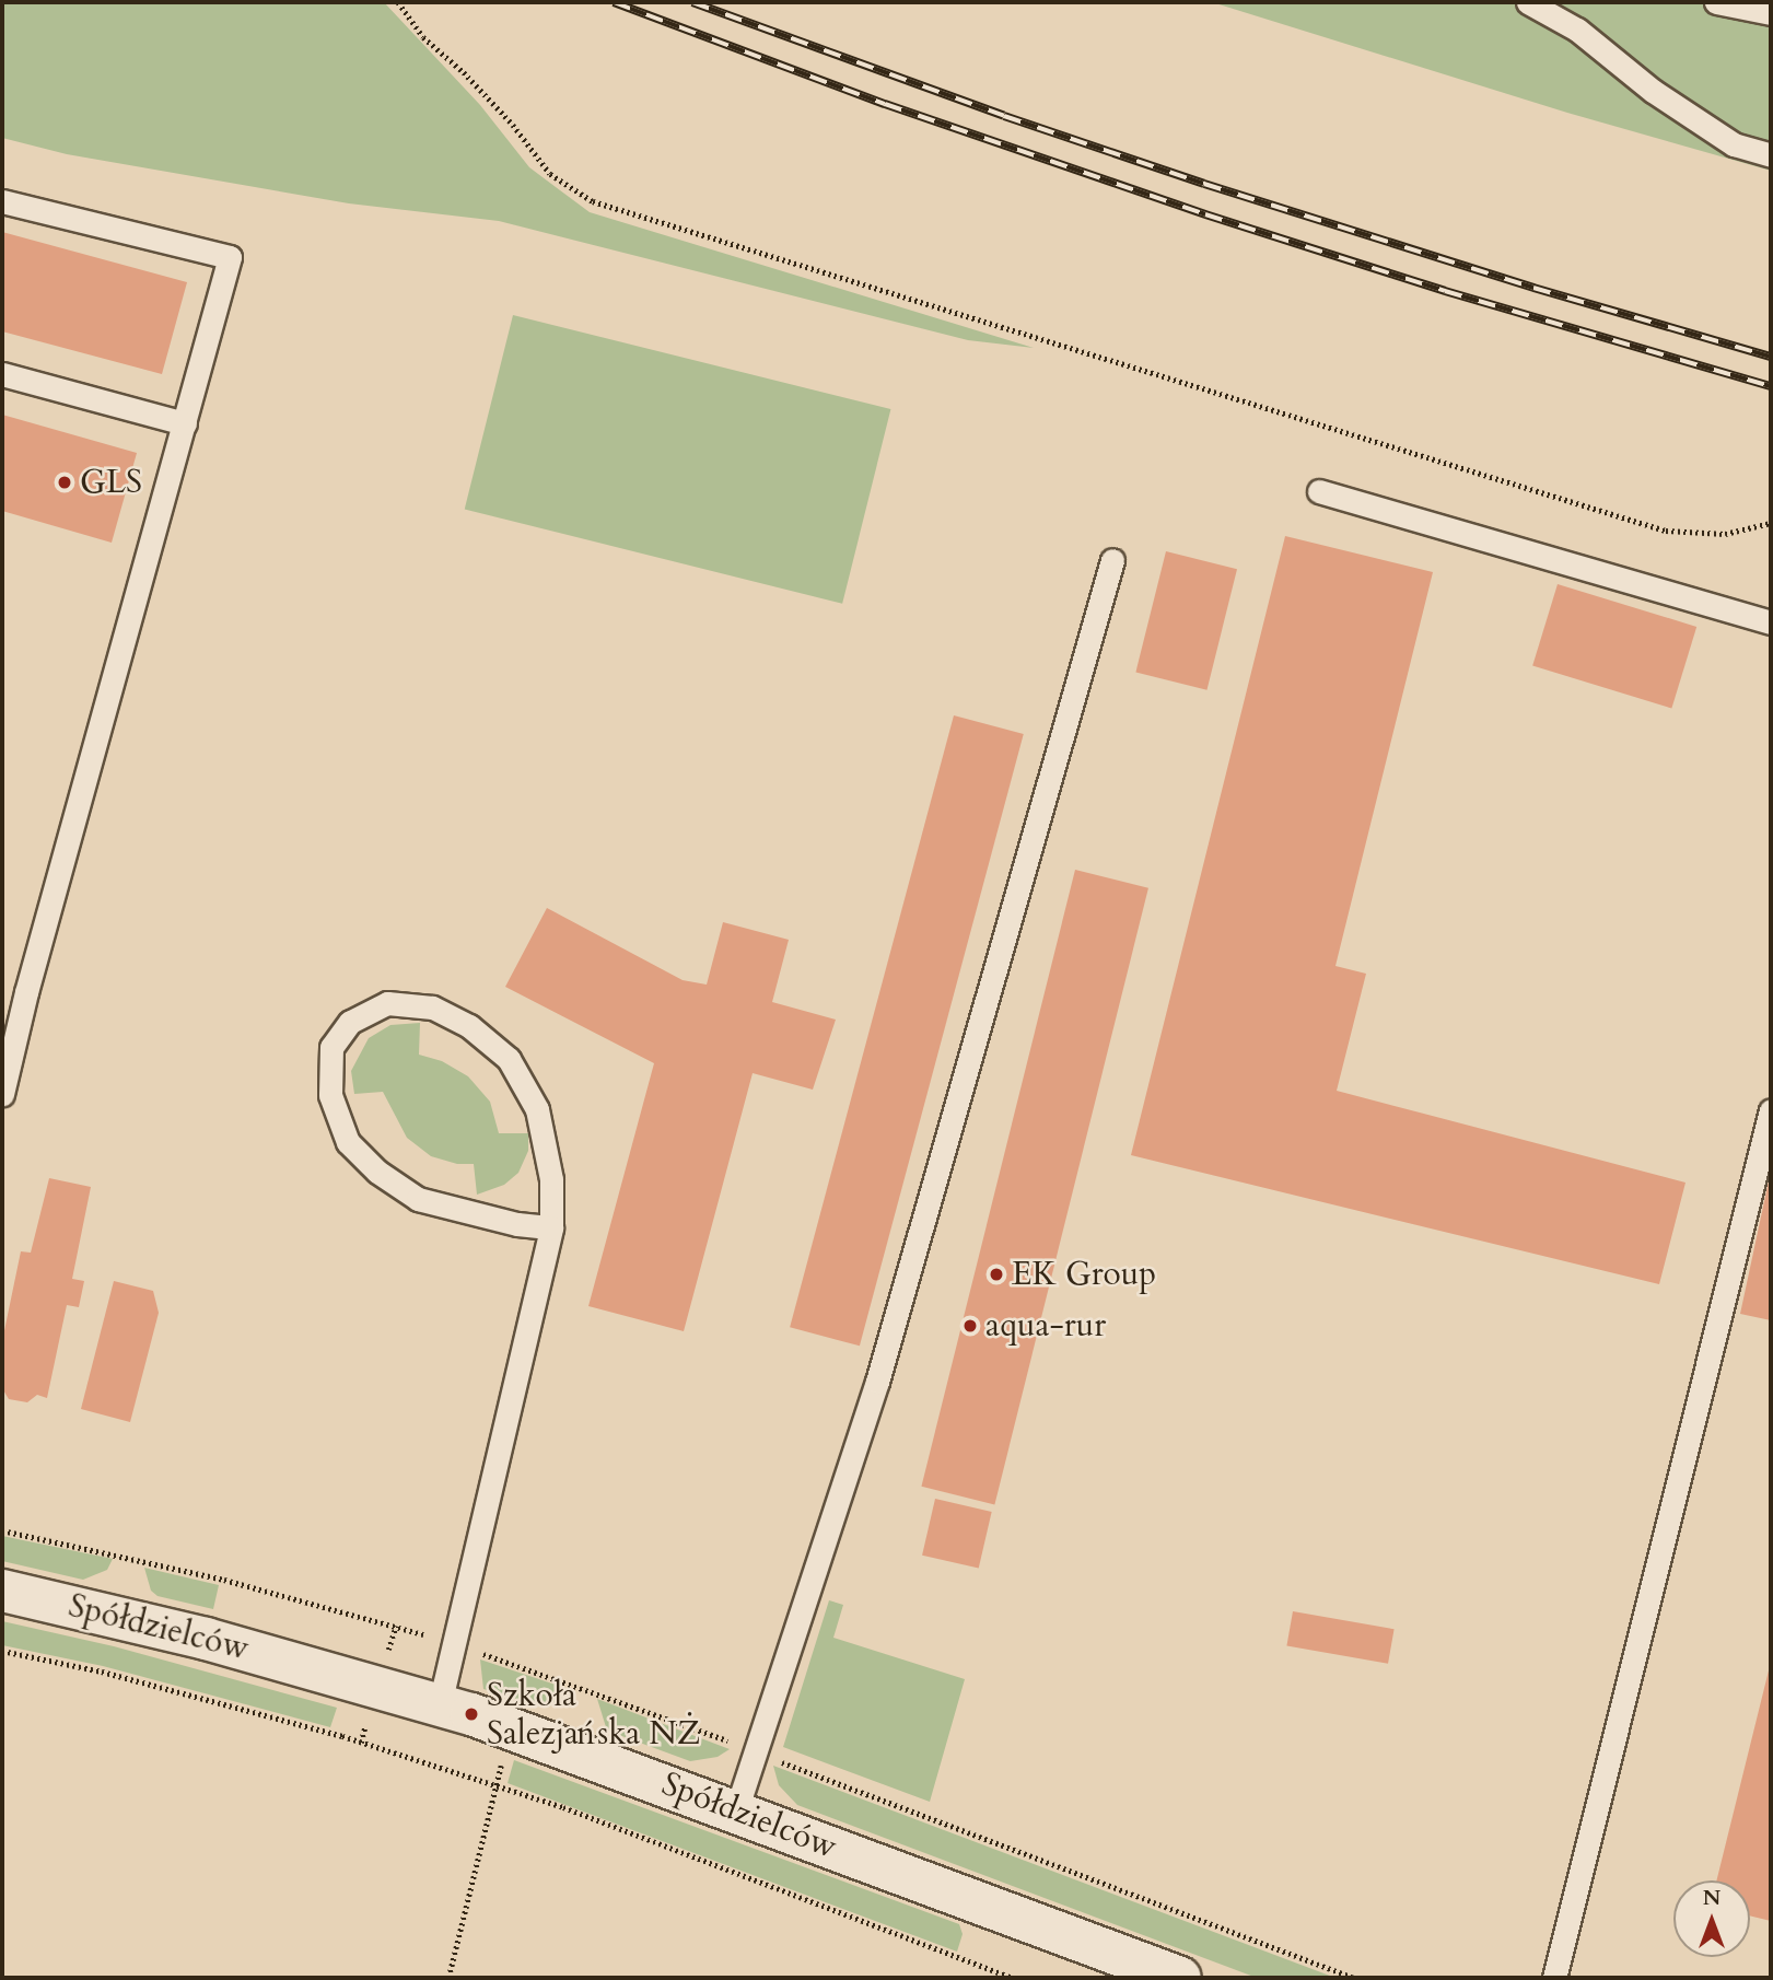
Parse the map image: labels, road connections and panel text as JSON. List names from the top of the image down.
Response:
{
  "streets": {
    "street": ["Spółdzielców"]
  },
  "places": [
    "GLS",
    "EK Group",
    "aqua-rur",
    "Szkoła Salezjańska NŻ"
  ],
  "north": "top"
}
